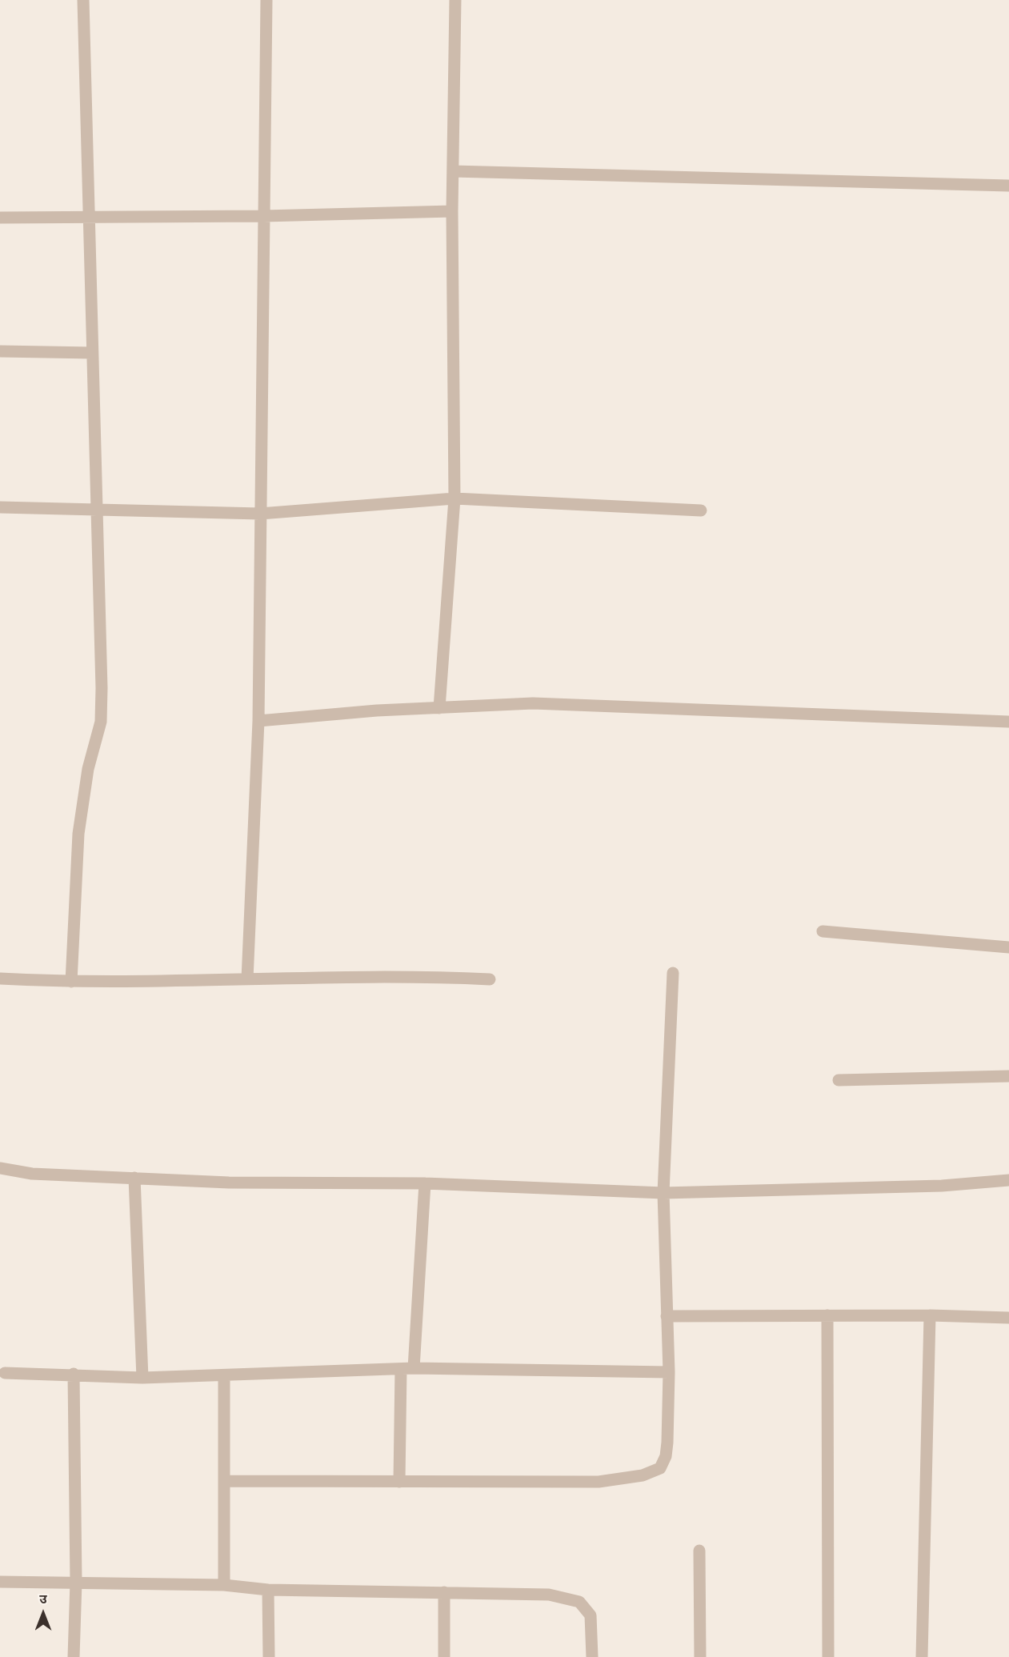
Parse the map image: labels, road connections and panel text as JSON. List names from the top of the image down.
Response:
{
  "north": "top"
}
